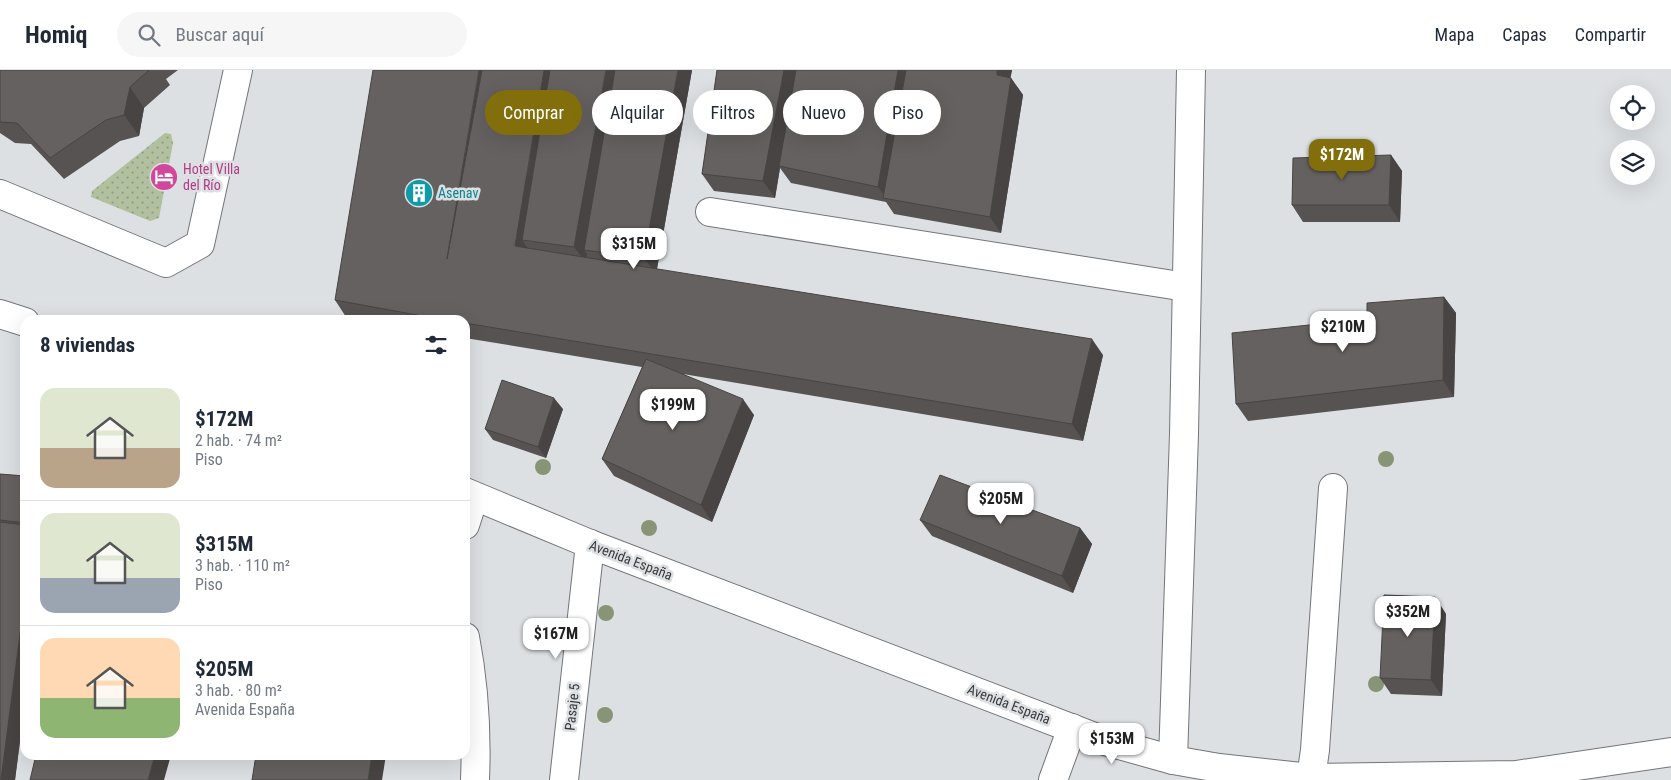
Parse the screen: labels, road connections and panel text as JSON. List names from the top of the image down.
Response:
{
  "streets": {
    "main road": ["Avenida España", "Pasaje 5"]
  },
  "crossings": [
    ["Avenida España", "Pasaje 5"]
  ],
  "places": {
    "hotel": ["Hotel Villa del Río"],
    "building": ["Asenav"]
  },
  "page": {
    "header": "Homiq",
    "search": "Buscar aquí",
    "nav": ["Mapa", "Capas", "Compartir"],
    "chip": [
      "Comprar",
      "Alquilar",
      "Filtros",
      "Nuevo",
      "Piso"
    ],
    "price": [
      "$172M",
      "$315M",
      "$210M",
      "$199M",
      "$205M",
      "$352M",
      "$167M",
      "$153M"
    ],
    "heading": "8 viviendas",
    "list": [
      {
        "name": "$172M",
        "note": "2 hab. · 74 m² · Piso"
      },
      {
        "name": "$315M",
        "note": "3 hab. · 110 m² · Piso"
      },
      {
        "name": "$205M",
        "note": "3 hab. · 80 m² · Avenida España"
      }
    ]
  }
}
